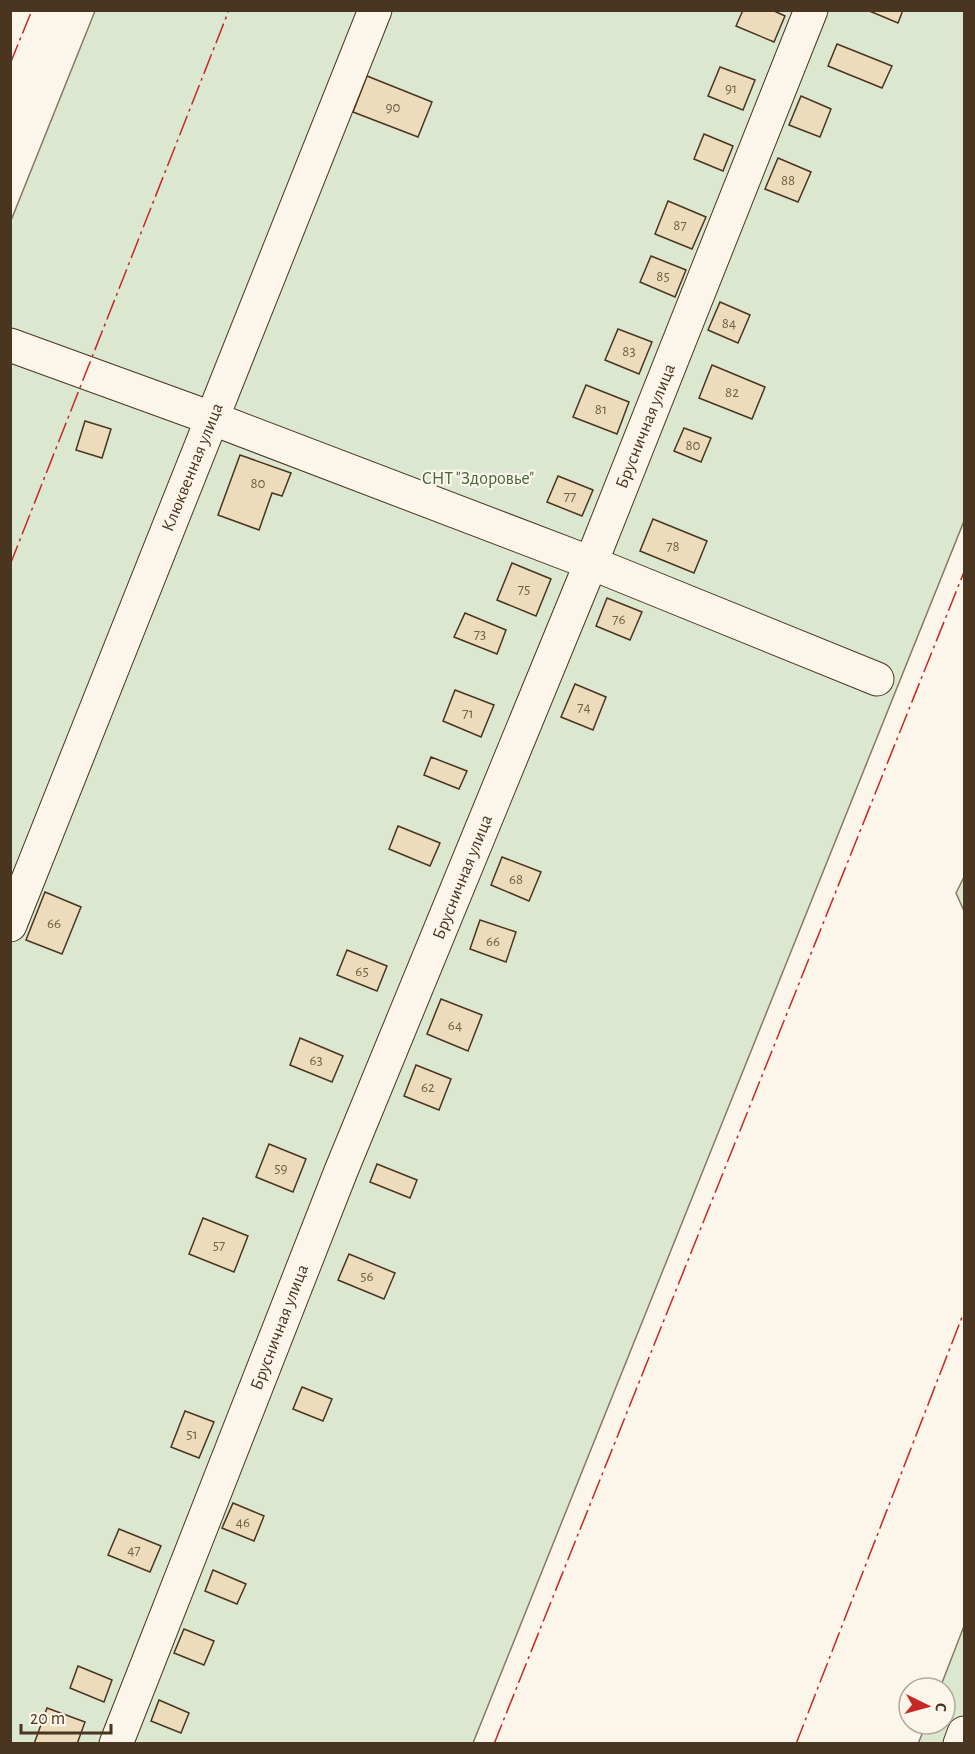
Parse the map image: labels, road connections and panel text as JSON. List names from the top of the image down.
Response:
{
  "streets": {
    "street": ["Брусничная улица", "Клюквенная улица"]
  },
  "parks": ["СНТ \"Здоровье\""],
  "house_numbers": [
    "91",
    "90",
    "88",
    "87",
    "85",
    "84",
    "83",
    "82",
    "81",
    "80",
    "80",
    "77",
    "78",
    "75",
    "76",
    "73",
    "74",
    "71",
    "68",
    "66",
    "66",
    "65",
    "64",
    "63",
    "62",
    "59",
    "57",
    "56",
    "51",
    "46",
    "47"
  ],
  "scale_bar": "20 m",
  "north": "right"
}
